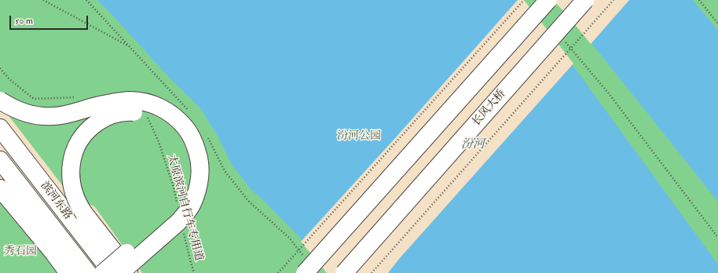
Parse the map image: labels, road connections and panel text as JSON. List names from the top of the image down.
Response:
{
  "streets": {
    "highway": ["长风大桥", "滨河东路"],
    "path": ["太原滨河自行车专用道"]
  },
  "water": ["汾河"],
  "parks": ["汾河公园", "秀石园"],
  "scale_bar": "50 m"
}
